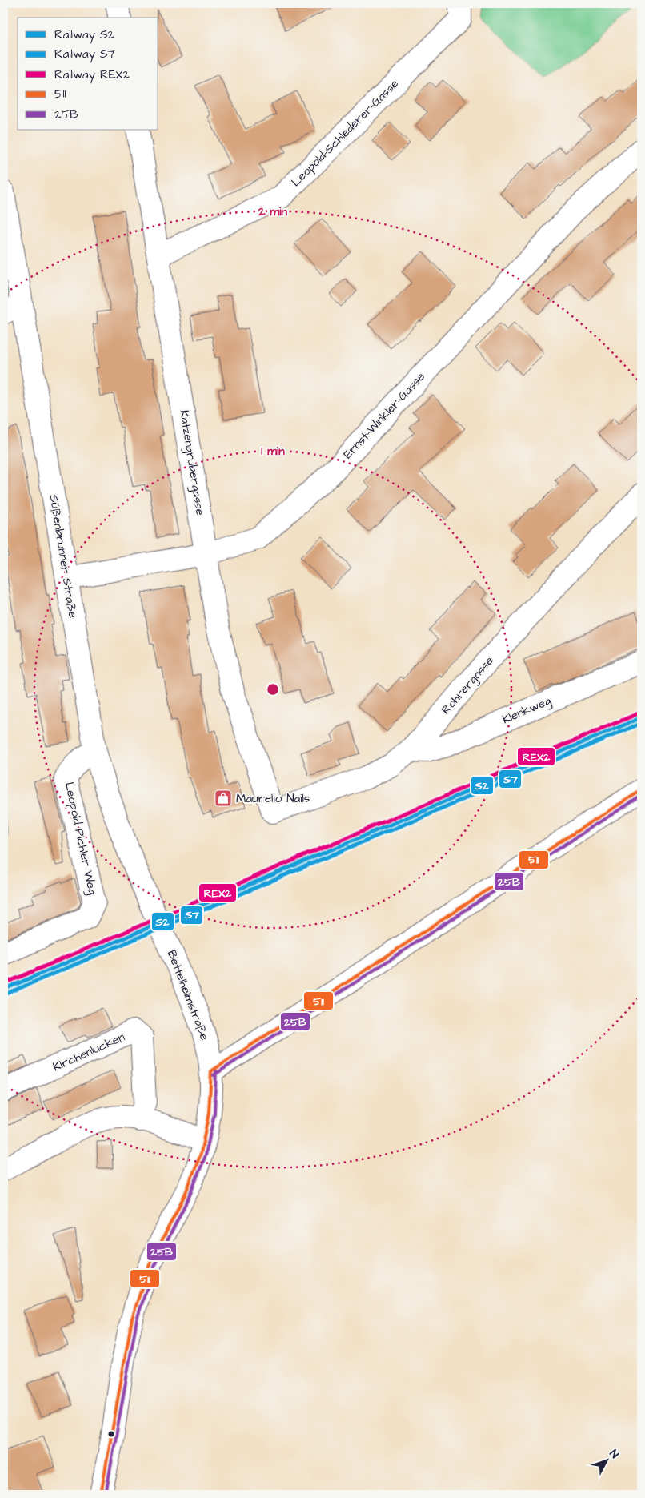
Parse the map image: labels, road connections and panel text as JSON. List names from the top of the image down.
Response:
{
  "streets": {
    "street": [
      "Leopold-Schlederer-Gasse",
      "Ernst-Winkler-Gasse",
      "Katzengrubergasse",
      "Süßenbrunner Straße",
      "Rohrergasse",
      "Klenkweg",
      "Leopold Pichler Weg",
      "Bettelheimstraße",
      "Kirchenlucken"
    ]
  },
  "crossings": [
    ["Leopold-Schlederer-Gasse", "Katzengrubergasse"],
    ["Ernst-Winkler-Gasse", "Katzengrubergasse"],
    ["Ernst-Winkler-Gasse", "Süßenbrunner Straße"],
    ["Katzengrubergasse", "Rohrergasse"],
    ["Süßenbrunner Straße", "Leopold Pichler Weg"],
    ["Süßenbrunner Straße", "Bettelheimstraße"],
    ["Rohrergasse", "Klenkweg"]
  ],
  "places": {
    "shop": ["Maurello Nails"]
  },
  "lines": [
    "rail line REX2",
    "rail line S2",
    "rail line S7",
    "transit line 511",
    "transit line 25B"
  ],
  "legend": [
    "Railway S2",
    "Railway S7",
    "Railway REX2",
    "511",
    "25B"
  ],
  "north": "top right",
  "rings": ["2 min", "1 min"]
}
